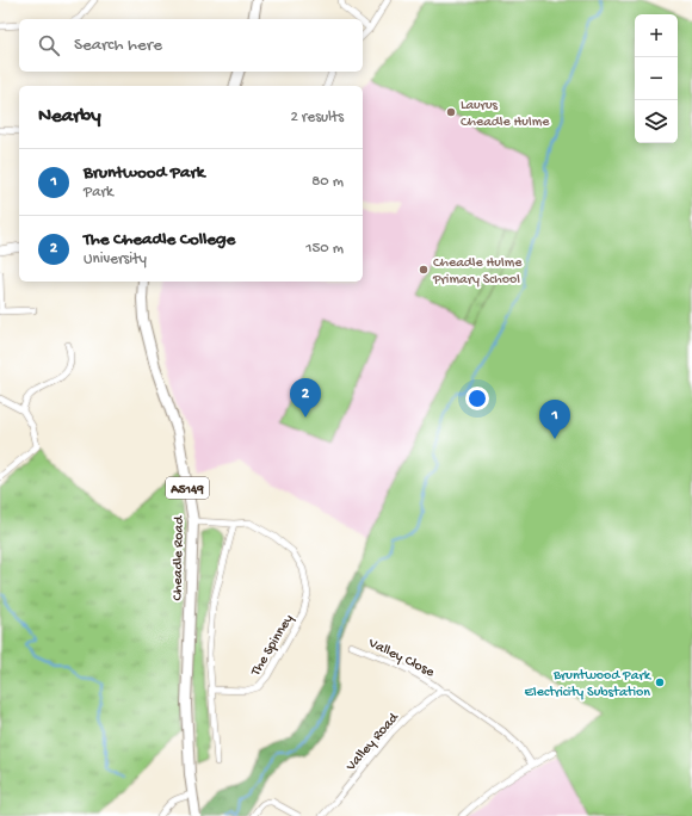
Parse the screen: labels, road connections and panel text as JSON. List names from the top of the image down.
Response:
{
  "streets": {
    "main road": ["A5149", "Cheadle Road"],
    "street": ["The Spinney", "Valley Close", "Valley Road"]
  },
  "crossings": [
    ["Cheadle Road", "The Spinney"],
    ["Valley Close", "Valley Road"]
  ],
  "places": ["Laurus Cheadle Hulme", "Cheadle Hulme Primary School", "Bruntwood Park Electricity Substation"],
  "page": {
    "map_buttons": ["+", "−"],
    "search": "Search here",
    "heading": ["Nearby", "2 results"],
    "list": [
      {
        "mark": "1",
        "name": "Bruntwood Park",
        "note": "Park",
        "value": "80 m"
      },
      {
        "mark": "2",
        "name": "The Cheadle College",
        "note": "University",
        "value": "150 m"
      }
    ],
    "pins": ["2", "1"]
  }
}
